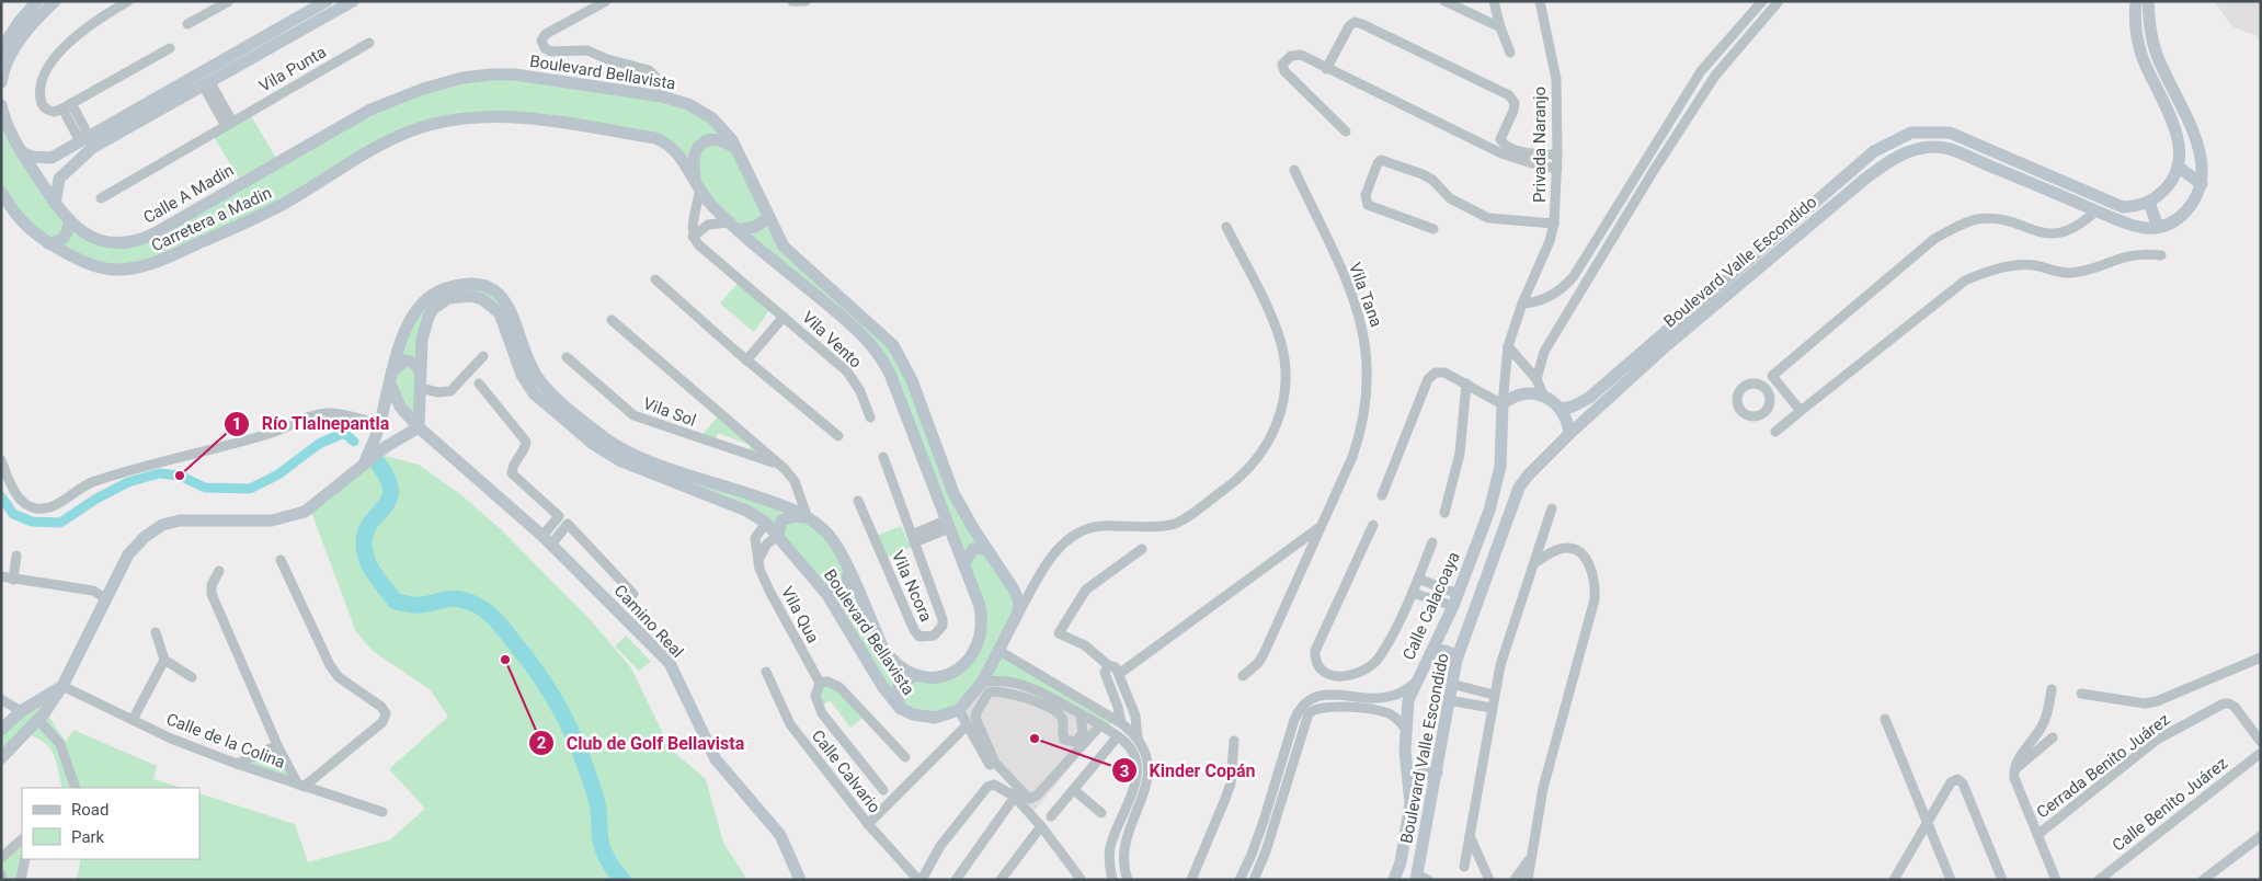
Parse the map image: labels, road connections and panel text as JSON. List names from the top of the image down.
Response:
{
  "streets": {
    "main road": [
      "Boulevard Bellavista",
      "Calle A Madin",
      "Carretera a Madin",
      "Boulevard Valle Escondido",
      "Calle Calacoaya",
      "Camino Real"
    ],
    "street": [
      "Vila Punta",
      "Privada Naranjo",
      "Vila Tana",
      "Vila Vento",
      "Vila Sol",
      "Vila Ncora",
      "Vila Qua",
      "Calle de la Colina",
      "Cerrada Benito Juárez",
      "Calle Calvario",
      "Calle Benito Juárez"
    ]
  },
  "crossings": [
    ["Boulevard Bellavista", "Calle A Madin"],
    ["Boulevard Bellavista", "Carretera a Madin"],
    ["Boulevard Bellavista", "Vila Sol"],
    ["Boulevard Bellavista", "Vila Ncora"],
    ["Boulevard Bellavista", "Camino Real"],
    ["Boulevard Bellavista", "Calle de la Colina"],
    ["Privada Naranjo", "Calle Calacoaya"]
  ],
  "places": ["Río Tlalnepantla", "Club de Golf Bellavista", "Kinder Copán"],
  "legend": ["Road", "Park"]
}
